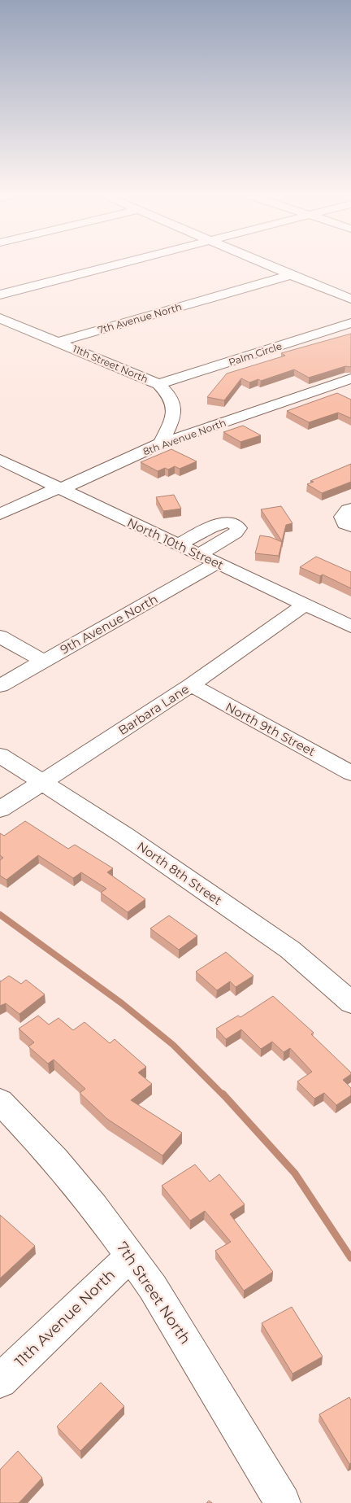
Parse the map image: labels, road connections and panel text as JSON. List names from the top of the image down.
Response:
{
  "streets": {
    "street": [
      "7th Avenue North",
      "Palm Circle",
      "11th Street North",
      "8th Avenue North",
      "North 10th Street",
      "9th Avenue North",
      "Barbara Lane",
      "North 9th Street",
      "North 8th Street",
      "7th Street North",
      "11th Avenue North"
    ]
  },
  "crossings": [
    ["7th Avenue North", "11th Street North"],
    ["Palm Circle", "11th Street North"],
    ["11th Street North", "8th Avenue North"],
    ["8th Avenue North", "North 10th Street"],
    ["North 10th Street", "9th Avenue North"],
    ["North 10th Street", "Barbara Lane"],
    ["Barbara Lane", "North 9th Street"],
    ["Barbara Lane", "North 8th Street"],
    ["7th Street North", "11th Avenue North"]
  ]
}
